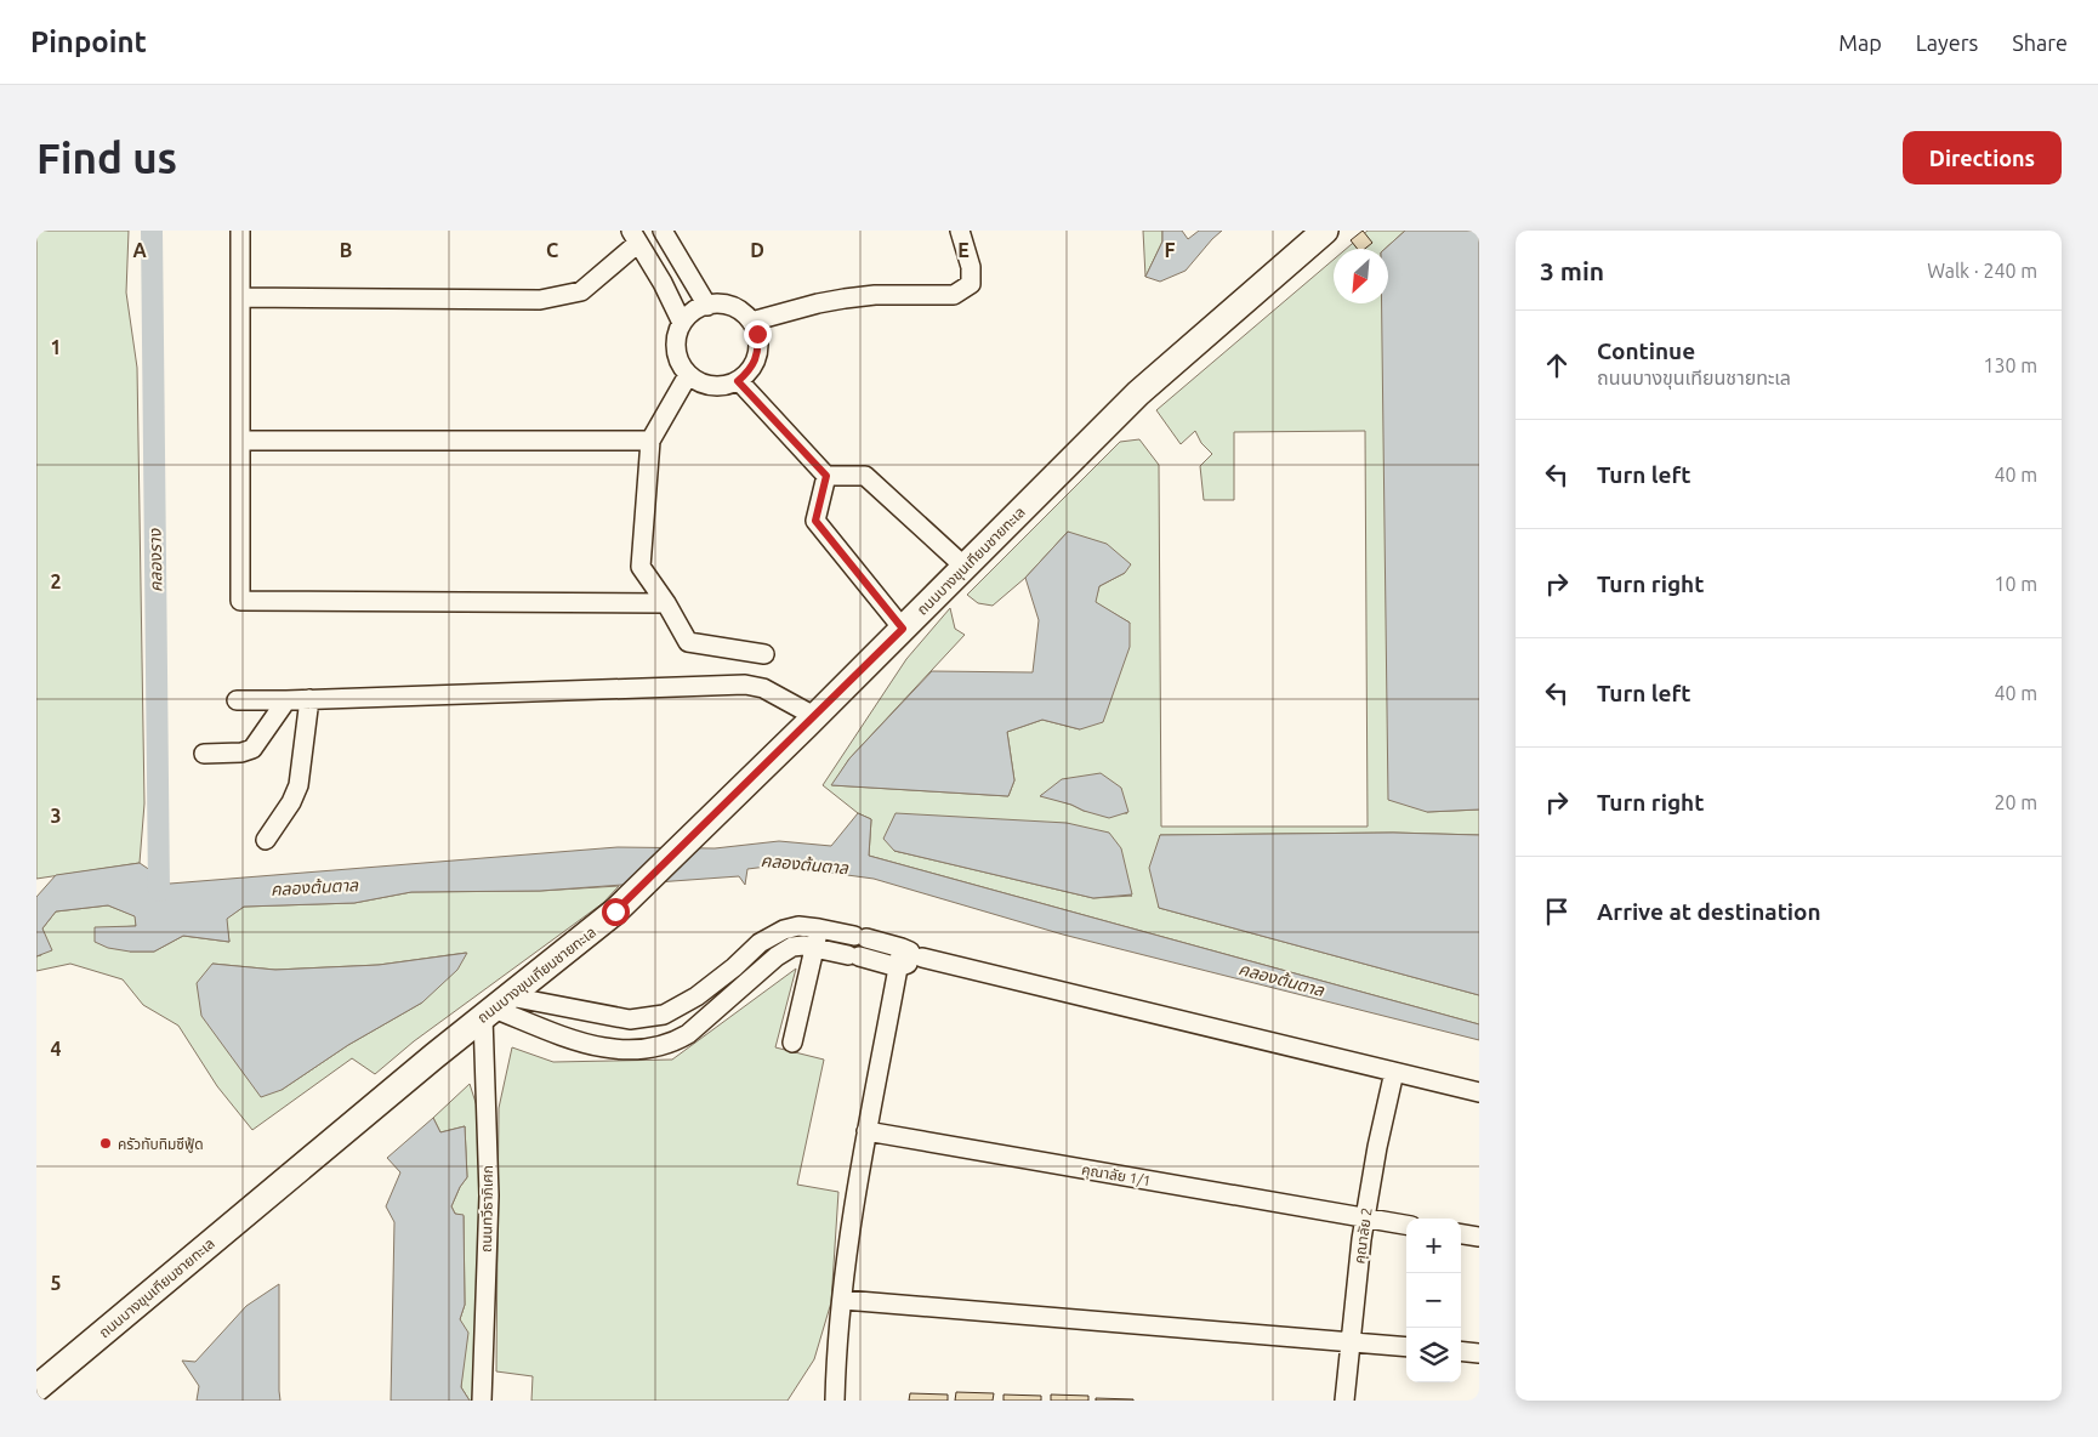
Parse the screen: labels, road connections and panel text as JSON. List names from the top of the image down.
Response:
{
  "streets": {
    "main road": ["ถนนบางขุนเทียนชายทะเล"],
    "street": ["คุณาลัย 1/1", "ถนนทวีธาภิเศก", "คุณาลัย 2"]
  },
  "crossings": [
    ["ถนนบางขุนเทียนชายทะเล", "ถนนทวีธาภิเศก"],
    ["คุณาลัย 1/1", "คุณาลัย 2"]
  ],
  "water": ["คลองราง", "คลองต้นตาล"],
  "places": ["ครัวทับทิมซีฟู้ด"],
  "north": "bottom left",
  "page": {
    "header": "Pinpoint",
    "nav": ["Map", "Layers", "Share"],
    "buttons": "Directions",
    "title": "Find us",
    "heading": ["3 min", "Walk · 240 m"],
    "list": [
      ["Continue", "ถนนบางขุนเทียนชายทะเล", "130 m"],
      ["Turn left", "40 m"],
      ["Turn right", "10 m"],
      ["Turn left", "40 m"],
      ["Turn right", "20 m"],
      "Arrive at destination"
    ],
    "map_buttons": ["+", "−"]
  },
  "grid": {
    "columns": [
      "A",
      "B",
      "C",
      "D",
      "E",
      "F"
    ],
    "rows": [
      "1",
      "2",
      "3",
      "4",
      "5"
    ]
  }
}
